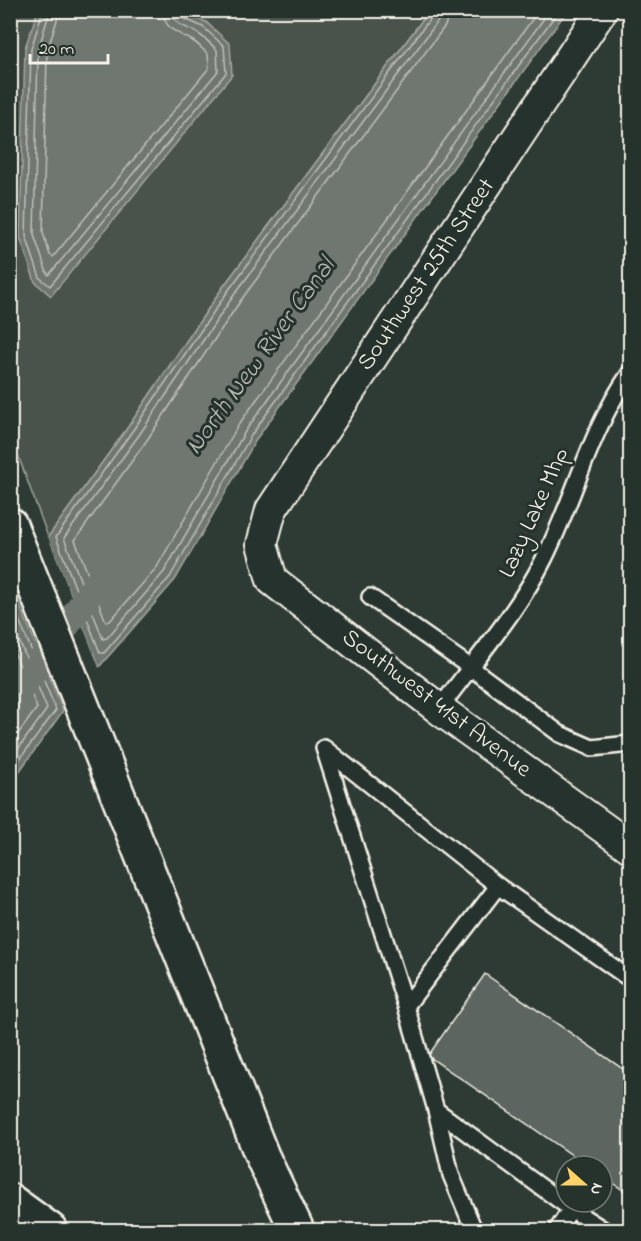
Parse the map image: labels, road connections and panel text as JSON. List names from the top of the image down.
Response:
{
  "streets": {
    "street": ["Southwest 25th Street", "Southwest 41st Avenue"],
    "lane": ["Lazy Lake Mhp"]
  },
  "crossings": [
    ["Southwest 25th Street", "Southwest 41st Avenue"],
    ["Lazy Lake Mhp", "Southwest 41st Avenue"]
  ],
  "water": ["North New River Canal"],
  "scale_bar": "20 m",
  "north": "right"
}
